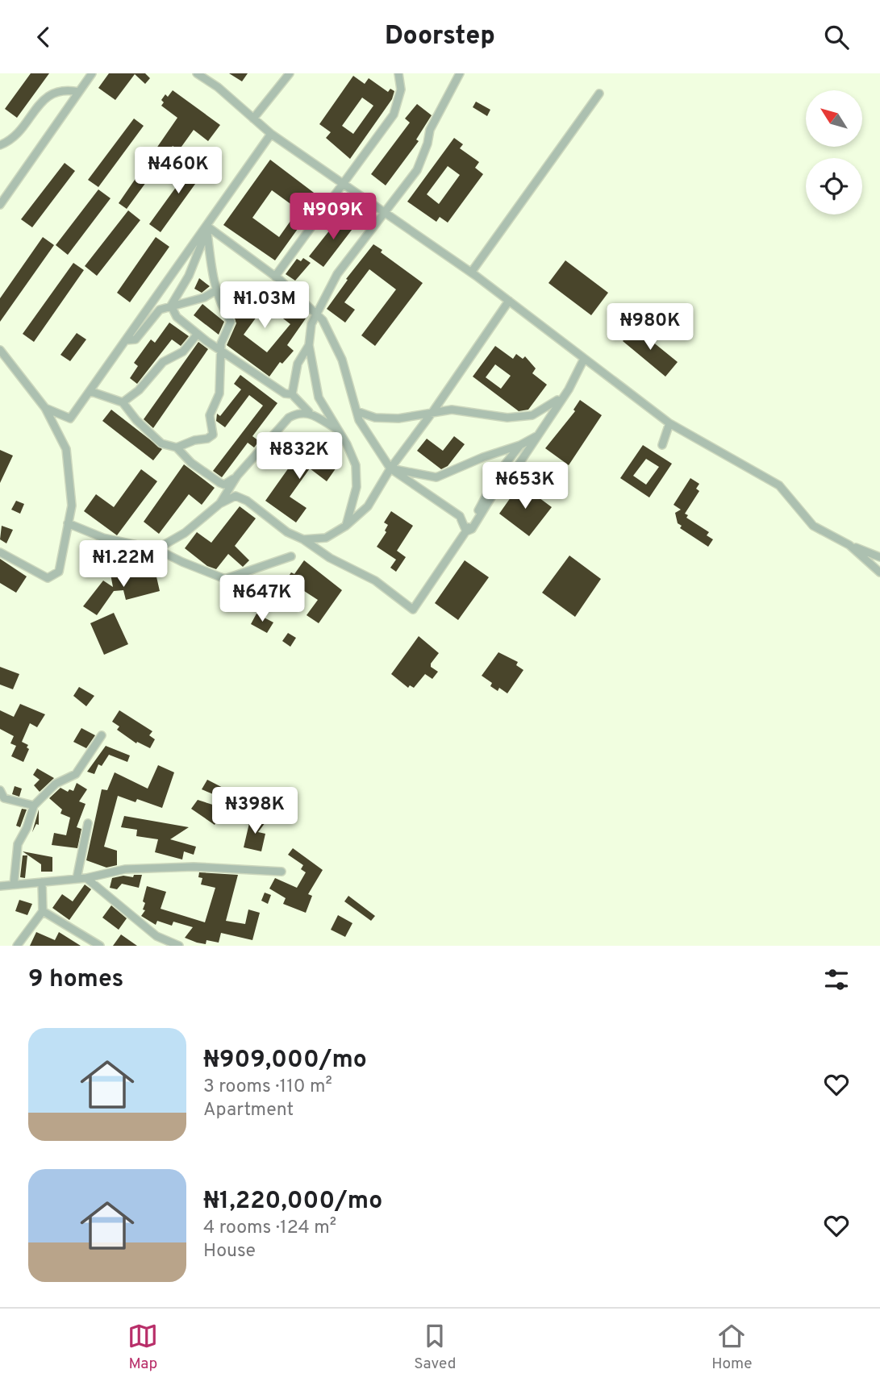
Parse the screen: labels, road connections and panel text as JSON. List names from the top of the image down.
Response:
{
  "north": "top left",
  "page": {
    "header": "Doorstep",
    "price": [
      "₦460K",
      "₦909K",
      "₦1.03M",
      "₦980K",
      "₦832K",
      "₦653K",
      "₦1.22M",
      "₦647K",
      "₦398K"
    ],
    "heading": "9 homes",
    "list": [
      {
        "name": "₦909,000/mo",
        "note": "3 rooms · 110 m² · Apartment"
      },
      {
        "name": "₦1,220,000/mo",
        "note": "4 rooms · 124 m² · House"
      }
    ],
    "tabs": ["Map", "Saved", "Home"]
  }
}
